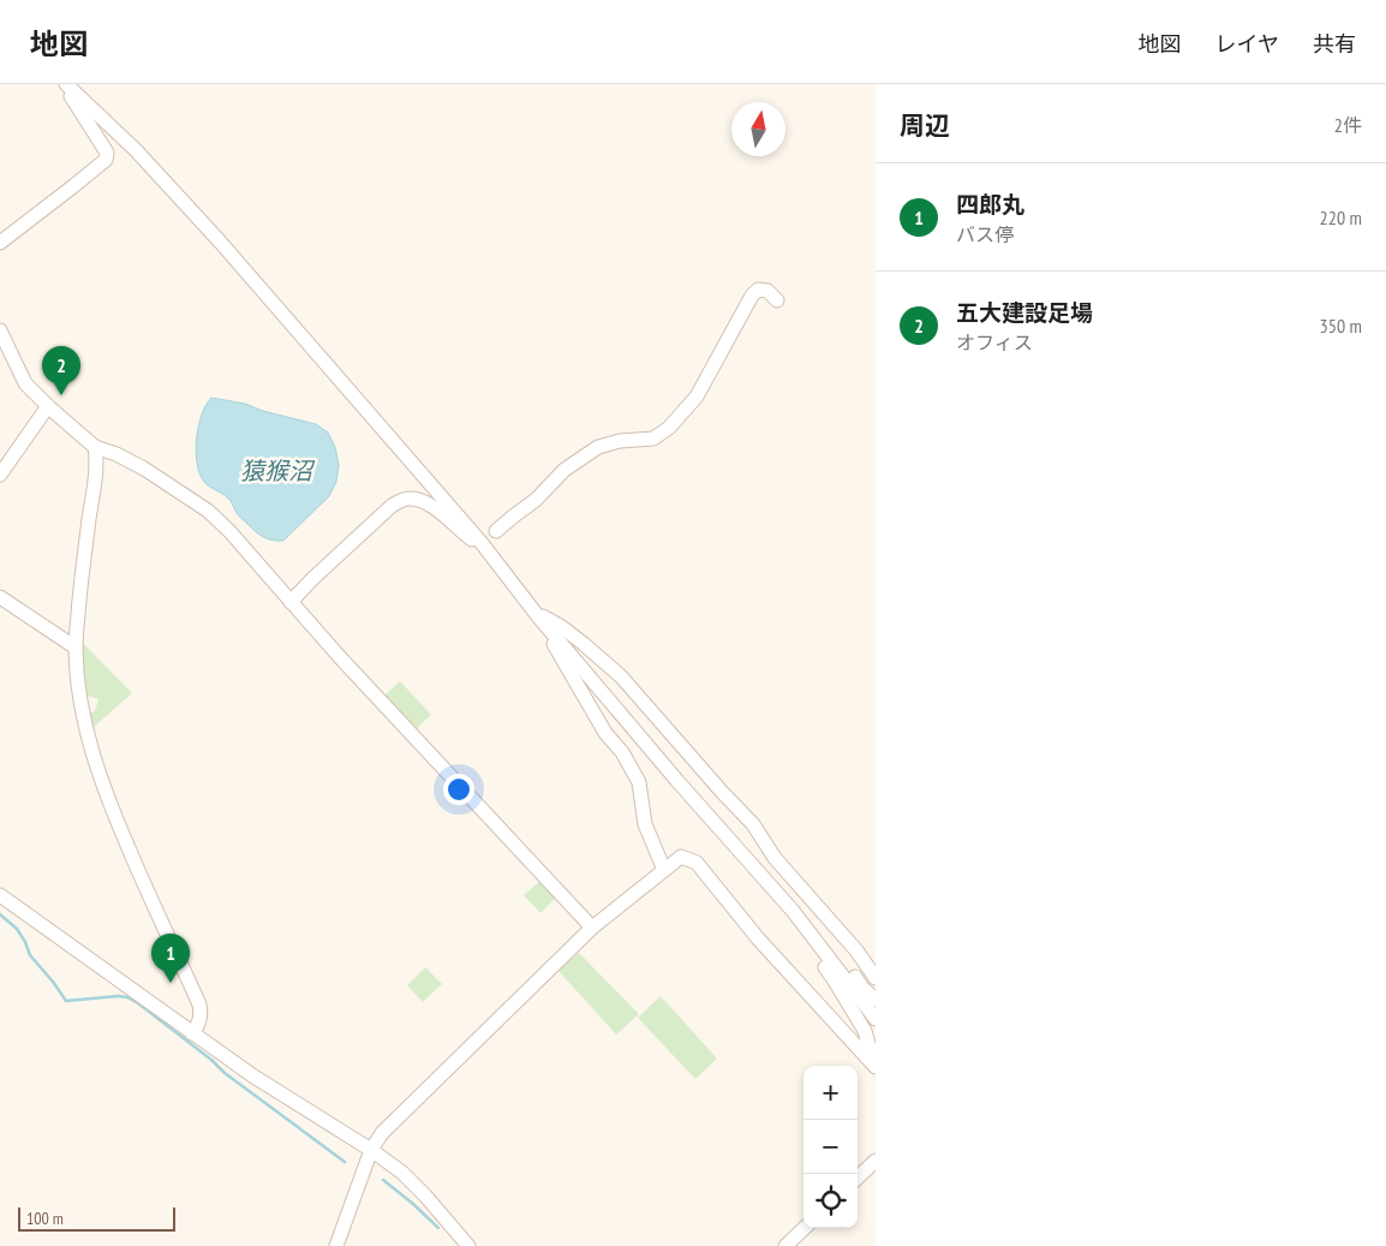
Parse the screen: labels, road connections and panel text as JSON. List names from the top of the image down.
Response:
{
  "water": ["猿猴沼"],
  "scale_bar": "100 m",
  "north": "top",
  "page": {
    "header": "地図",
    "nav": ["地図", "レイヤ", "共有"],
    "heading": ["周辺", "2件"],
    "list": [
      {
        "mark": "1",
        "name": "四郎丸",
        "note": "バス停",
        "value": "220 m"
      },
      {
        "mark": "2",
        "name": "五大建設足場",
        "note": "オフィス",
        "value": "350 m"
      }
    ],
    "pins": ["2", "1"],
    "map_buttons": ["+", "−"],
    "scale": "100 m"
  }
}
